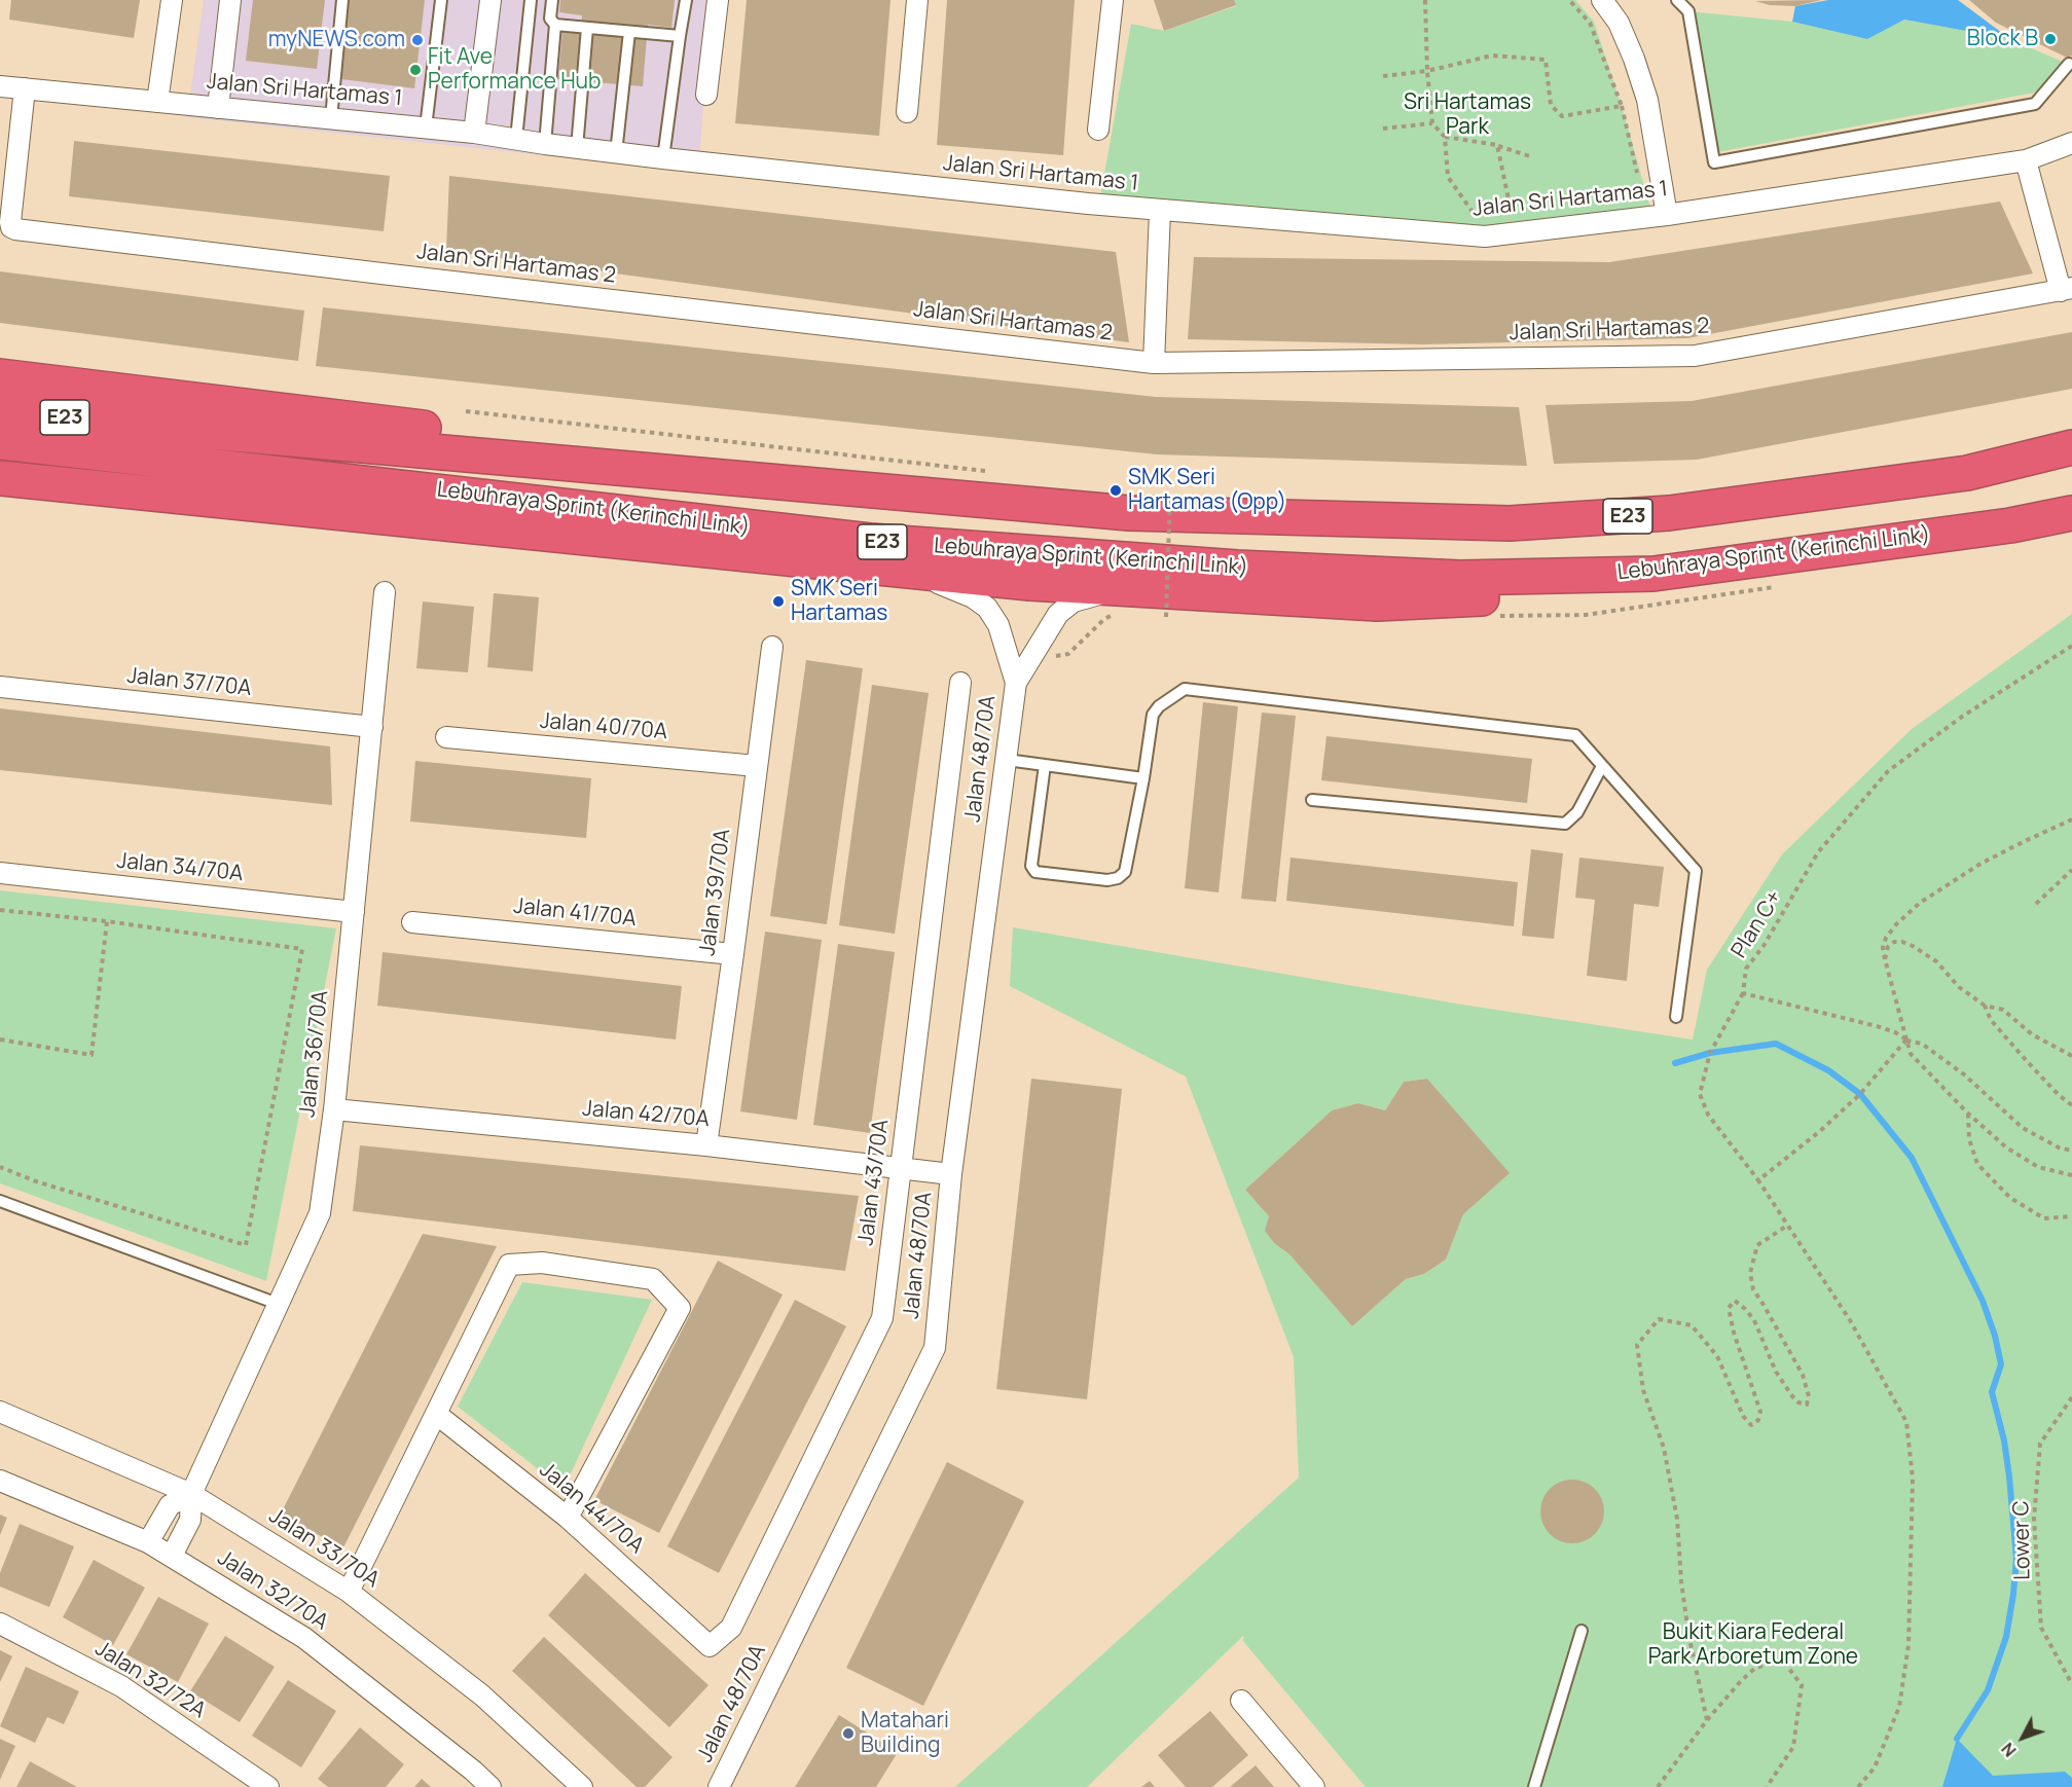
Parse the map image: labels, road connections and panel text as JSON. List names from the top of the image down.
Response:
{
  "streets": {
    "highway": ["E23", "Lebuhraya Sprint (Kerinchi Link)"],
    "street": [
      "Jalan Sri Hartamas 1",
      "Jalan Sri Hartamas 2",
      "Jalan 37/70A",
      "Jalan 40/70A",
      "Jalan 48/70A",
      "Jalan 34/70A",
      "Jalan 39/70A",
      "Jalan 41/70A",
      "Jalan 36/70A",
      "Jalan 42/70A",
      "Jalan 43/70A",
      "Jalan 44/70A",
      "Jalan 33/70A",
      "Jalan 32/70A",
      "Jalan 32/72A"
    ],
    "path": ["Plan C+", "Lower C"]
  },
  "crossings": [
    ["Jalan Sri Hartamas 1", "Jalan Sri Hartamas 2"],
    ["Jalan 37/70A", "Jalan 36/70A"],
    ["Jalan 40/70A", "Jalan 39/70A"],
    ["Jalan 48/70A", "Jalan 42/70A"],
    ["Jalan 34/70A", "Jalan 36/70A"],
    ["Jalan 39/70A", "Jalan 41/70A"],
    ["Jalan 39/70A", "Jalan 42/70A"],
    ["Jalan 36/70A", "Jalan 42/70A"],
    ["Jalan 36/70A", "Jalan 33/70A"],
    ["Jalan 36/70A", "Jalan 32/70A"],
    ["Jalan 42/70A", "Jalan 43/70A"],
    ["Jalan 43/70A", "Jalan 44/70A"]
  ],
  "parks": ["Sri Hartamas Park", "Bukit Kiara Federal Park Arboretum Zone"],
  "places": [
    "Block B",
    "myNEWS.com",
    "Fit Ave Performance Hub",
    "SMK Seri Hartamas (Opp)",
    "SMK Seri Hartamas",
    "Matahari Building"
  ],
  "north": "bottom left"
}
